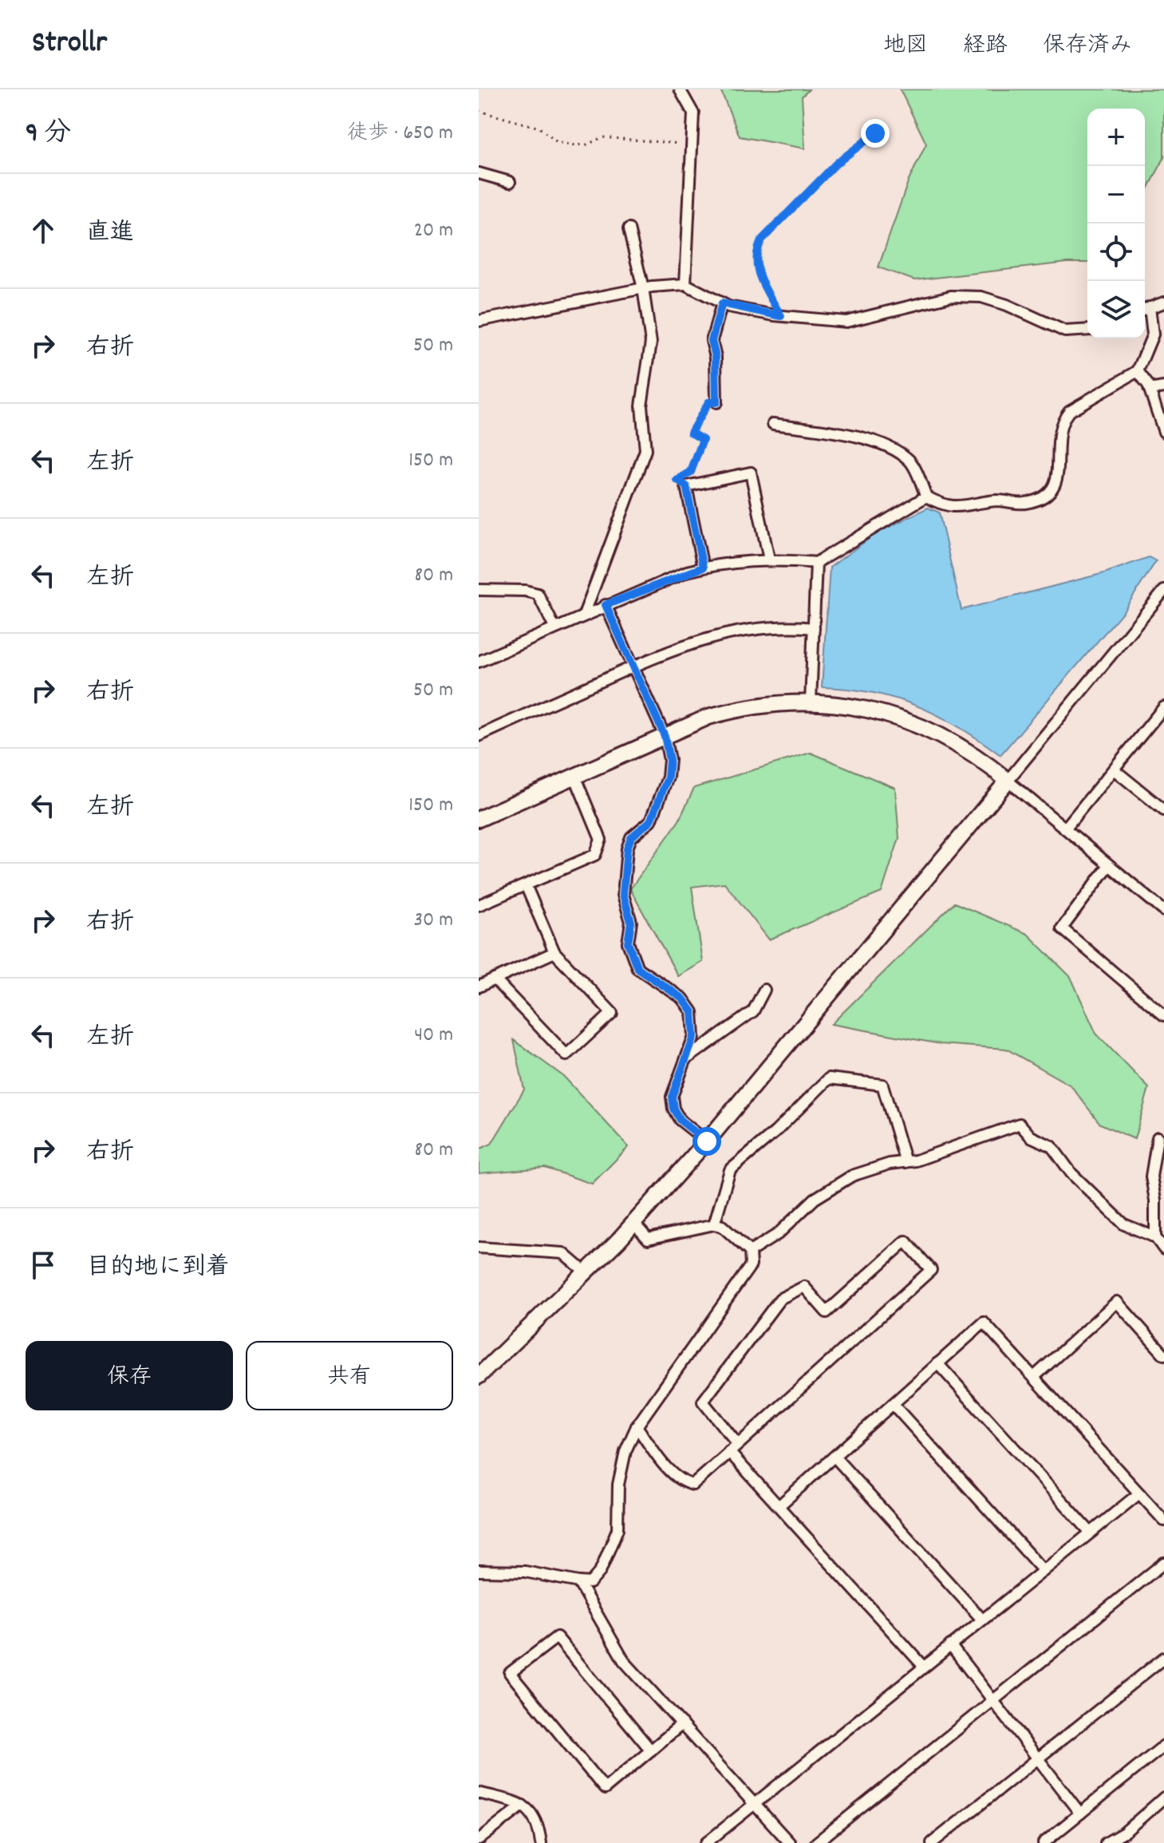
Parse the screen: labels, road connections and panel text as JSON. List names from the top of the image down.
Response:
{
  "page": {
    "header": "Strollr",
    "nav": ["地図", "経路", "保存済み"],
    "heading": ["9 分", "徒歩 · 650 m"],
    "map_buttons": ["+", "−"],
    "list": [
      ["直進", "20 m"],
      ["右折", "50 m"],
      ["左折", "150 m"],
      ["左折", "80 m"],
      ["右折", "50 m"],
      ["左折", "150 m"],
      ["右折", "30 m"],
      ["左折", "40 m"],
      ["右折", "80 m"],
      "目的地に到着"
    ],
    "buttons": ["保存", "共有"]
  }
}
